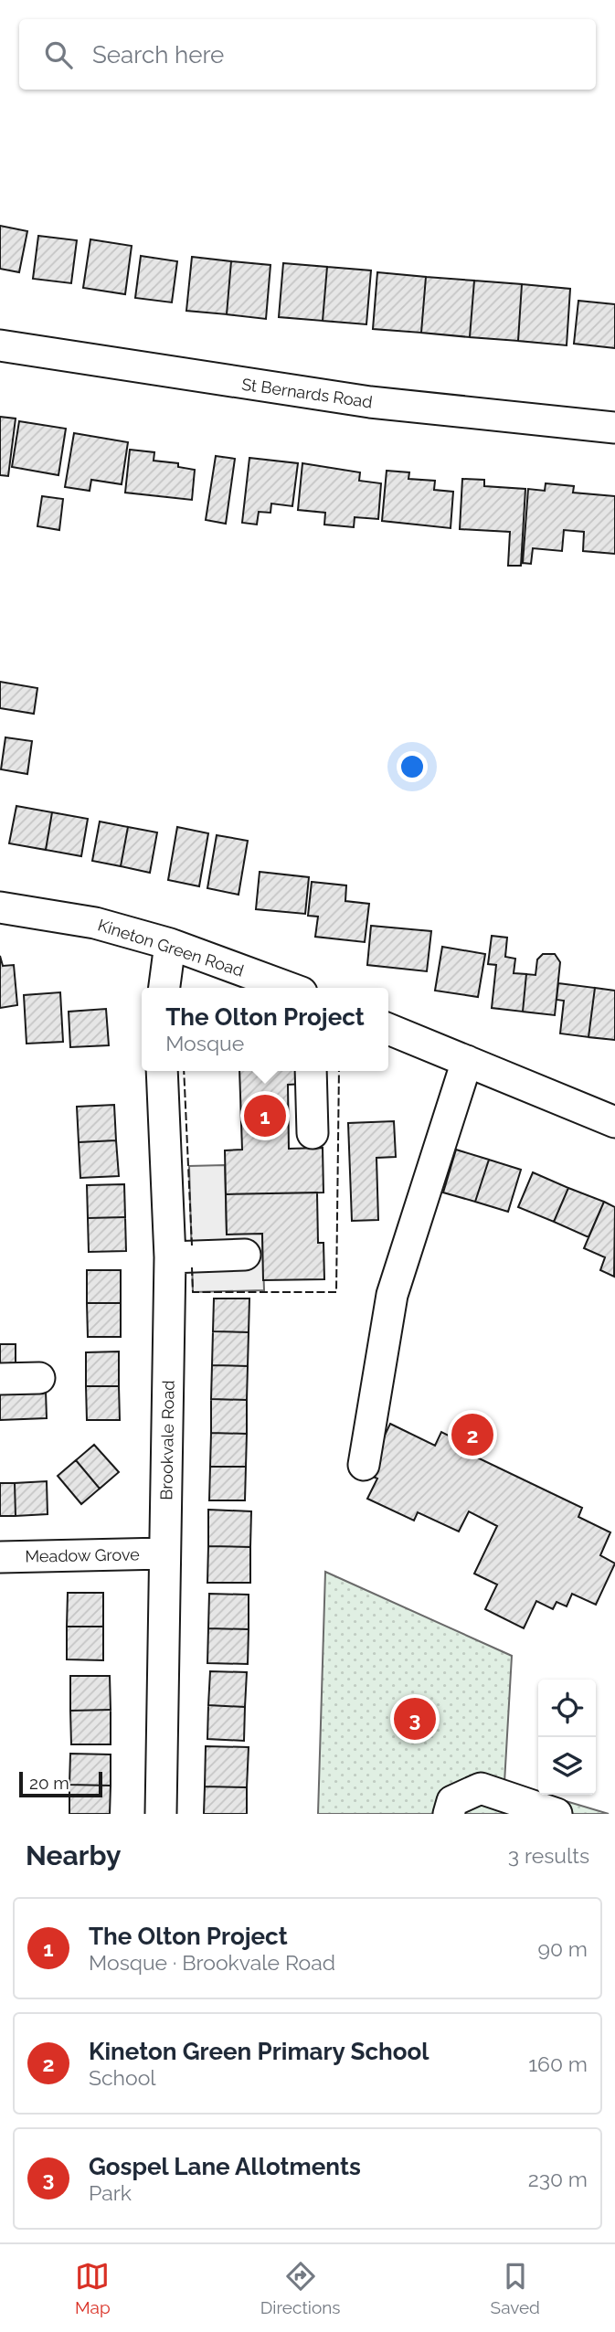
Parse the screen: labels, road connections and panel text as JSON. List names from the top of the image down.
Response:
{
  "streets": {
    "street": [
      "St Bernards Road",
      "Kineton Green Road",
      "Brookvale Road",
      "Meadow Grove"
    ]
  },
  "crossings": [
    ["Brookvale Road", "Meadow Grove"]
  ],
  "scale_bar": "20 m",
  "page": {
    "search": "Search here",
    "popup": ["The Olton Project", "Mosque"],
    "pins": ["1", "2", "3"],
    "scale": "20 m",
    "heading": ["Nearby", "3 results"],
    "list": [
      {
        "mark": "1",
        "name": "The Olton Project",
        "note": "Mosque · Brookvale Road",
        "value": "90 m"
      },
      {
        "mark": "2",
        "name": "Kineton Green Primary School",
        "note": "School",
        "value": "160 m"
      },
      {
        "mark": "3",
        "name": "Gospel Lane Allotments",
        "note": "Park",
        "value": "230 m"
      }
    ],
    "nav": ["Map", "Directions", "Saved"]
  }
}
